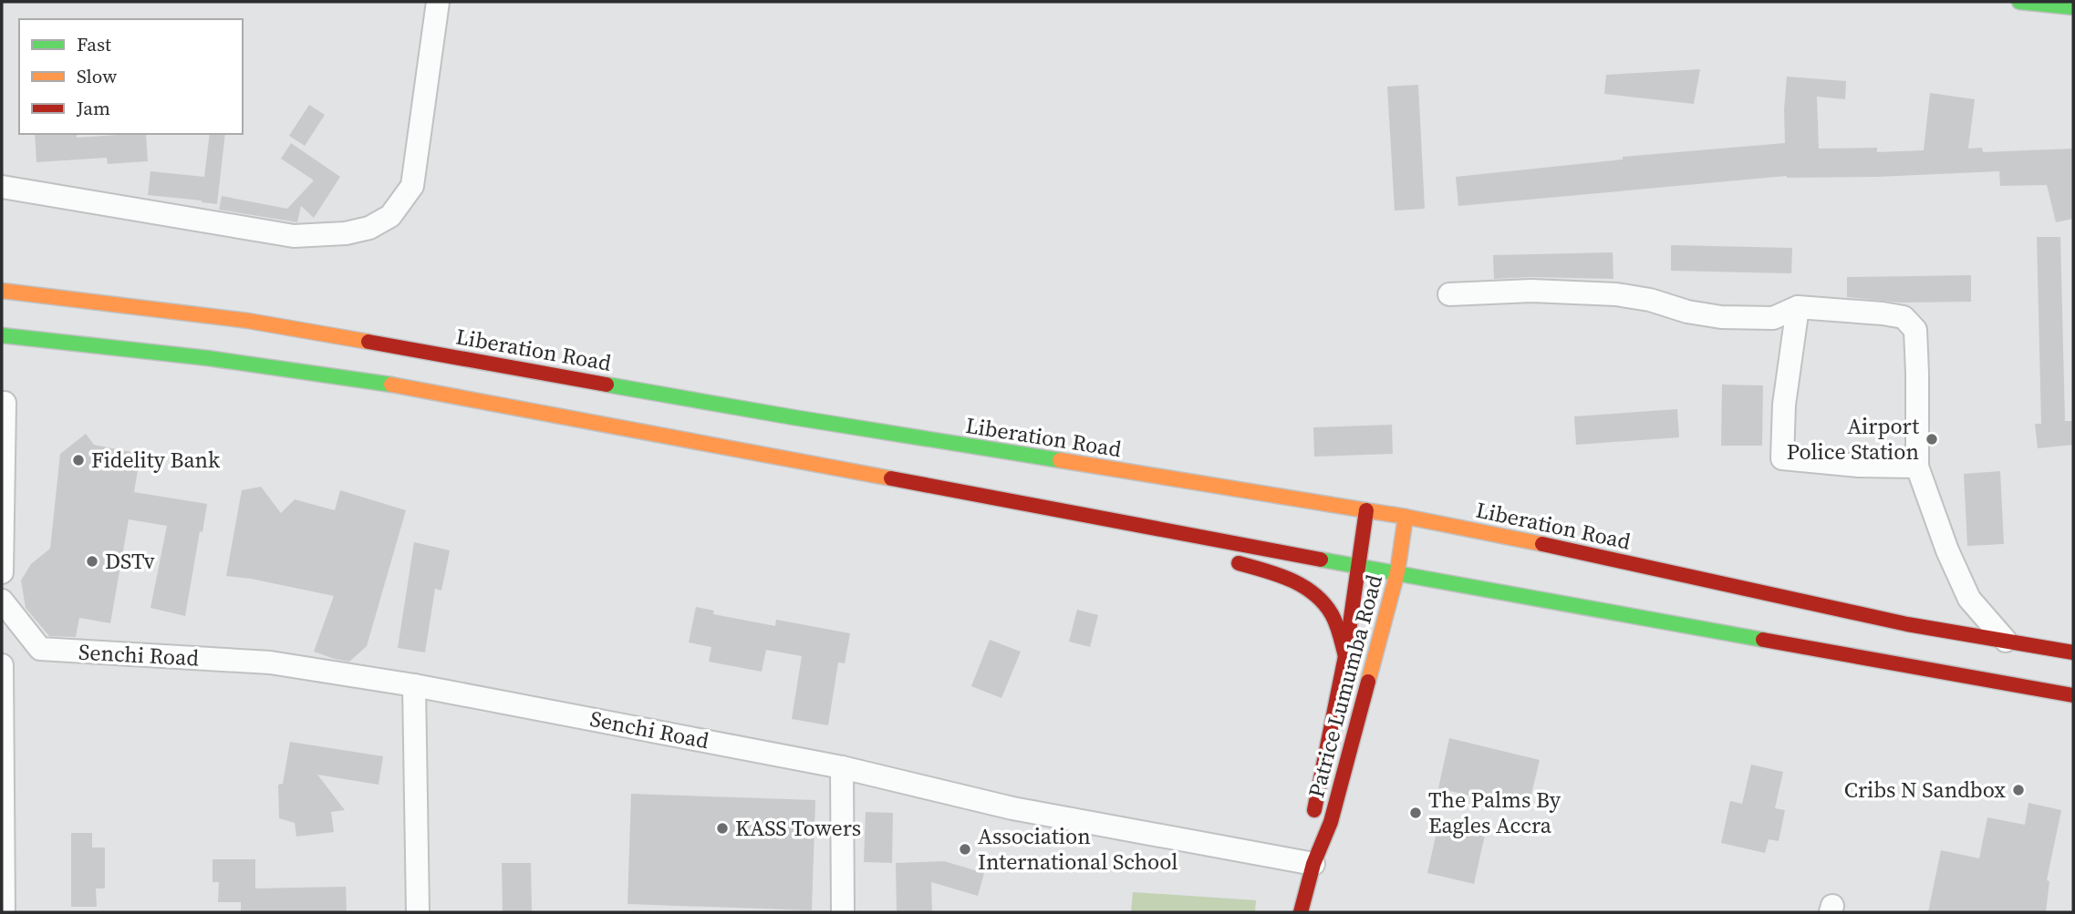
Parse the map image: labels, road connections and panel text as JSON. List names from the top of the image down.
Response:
{
  "streets": {
    "main road": ["Liberation Road", "Patrice Lumumba Road"],
    "street": ["Senchi Road"]
  },
  "crossings": [
    ["Liberation Road", "Patrice Lumumba Road"],
    ["Senchi Road", "Patrice Lumumba Road"]
  ],
  "places": [
    "Airport Police Station",
    "Fidelity Bank",
    "DSTv",
    "Cribs N Sandbox",
    "The Palms By Eagles Accra",
    "KASS Towers",
    "Association International School"
  ],
  "legend": ["Fast", "Slow", "Jam"]
}
